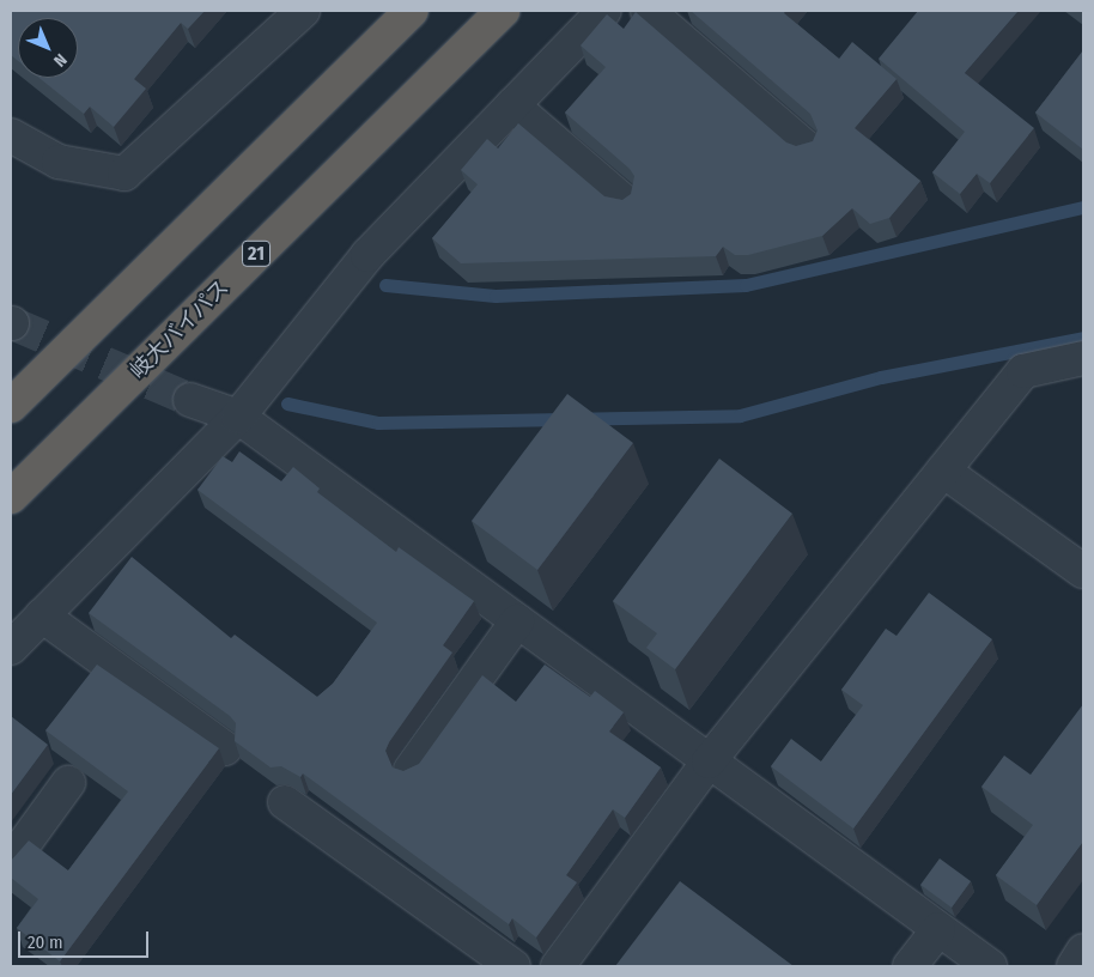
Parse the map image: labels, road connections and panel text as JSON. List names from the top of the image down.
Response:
{
  "streets": {
    "highway": ["21", "岐大バイパス"]
  },
  "scale_bar": "20 m",
  "north": "bottom right"
}
